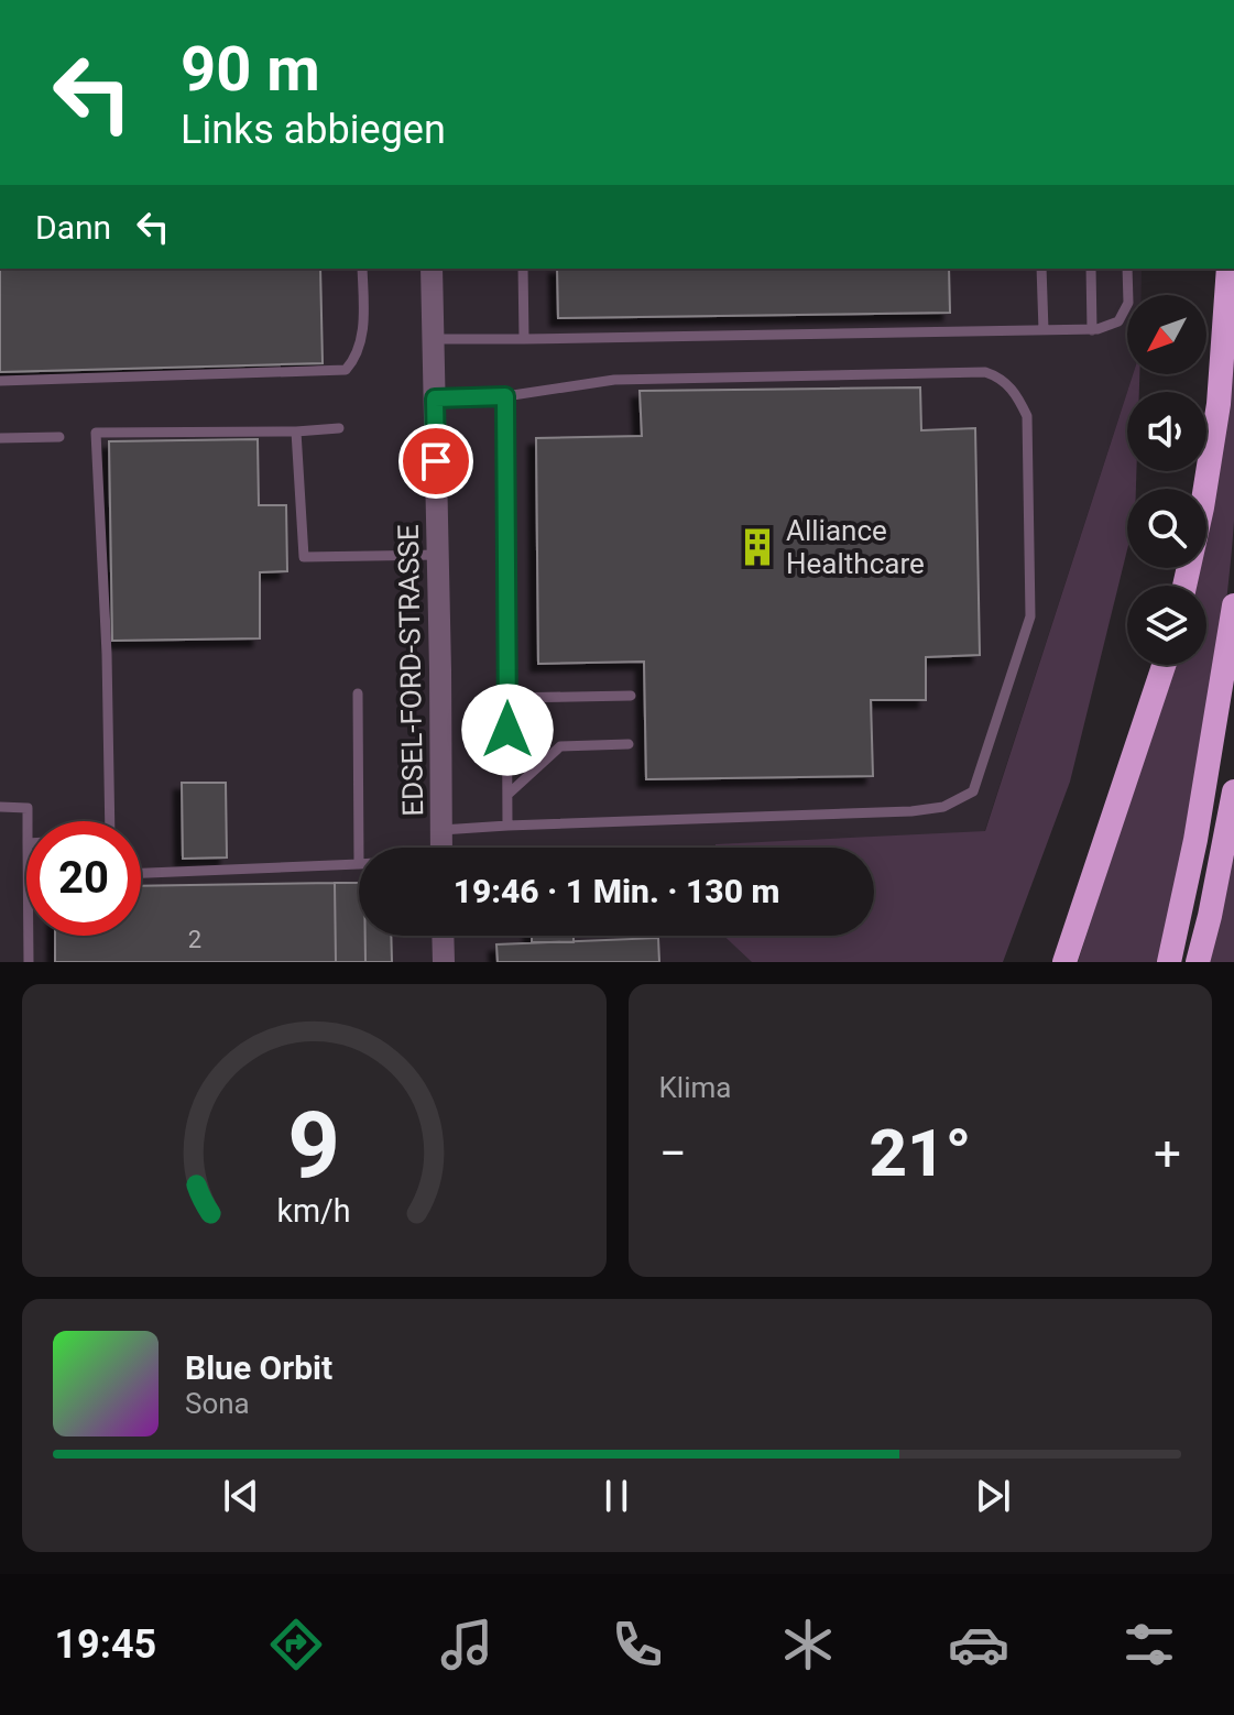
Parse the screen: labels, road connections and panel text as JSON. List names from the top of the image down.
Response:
{
  "streets": {
    "street": ["EDSEL-FORD-STRASSE"]
  },
  "places": {
    "building": ["Alliance Healthcare"]
  },
  "house_numbers": ["2"],
  "north": "bottom left",
  "page": {
    "turn": ["90 m", "Links abbiegen"],
    "then": "Dann",
    "limit": "20",
    "trip": "19:46 · 1 Min. · 130 m",
    "tile": "Klima",
    "heat": ["−", "21°", "+"],
    "song": ["Blue Orbit", "Sona"],
    "tabs": "19:45",
    "gauge": ["9", "km/h"]
  }
}
